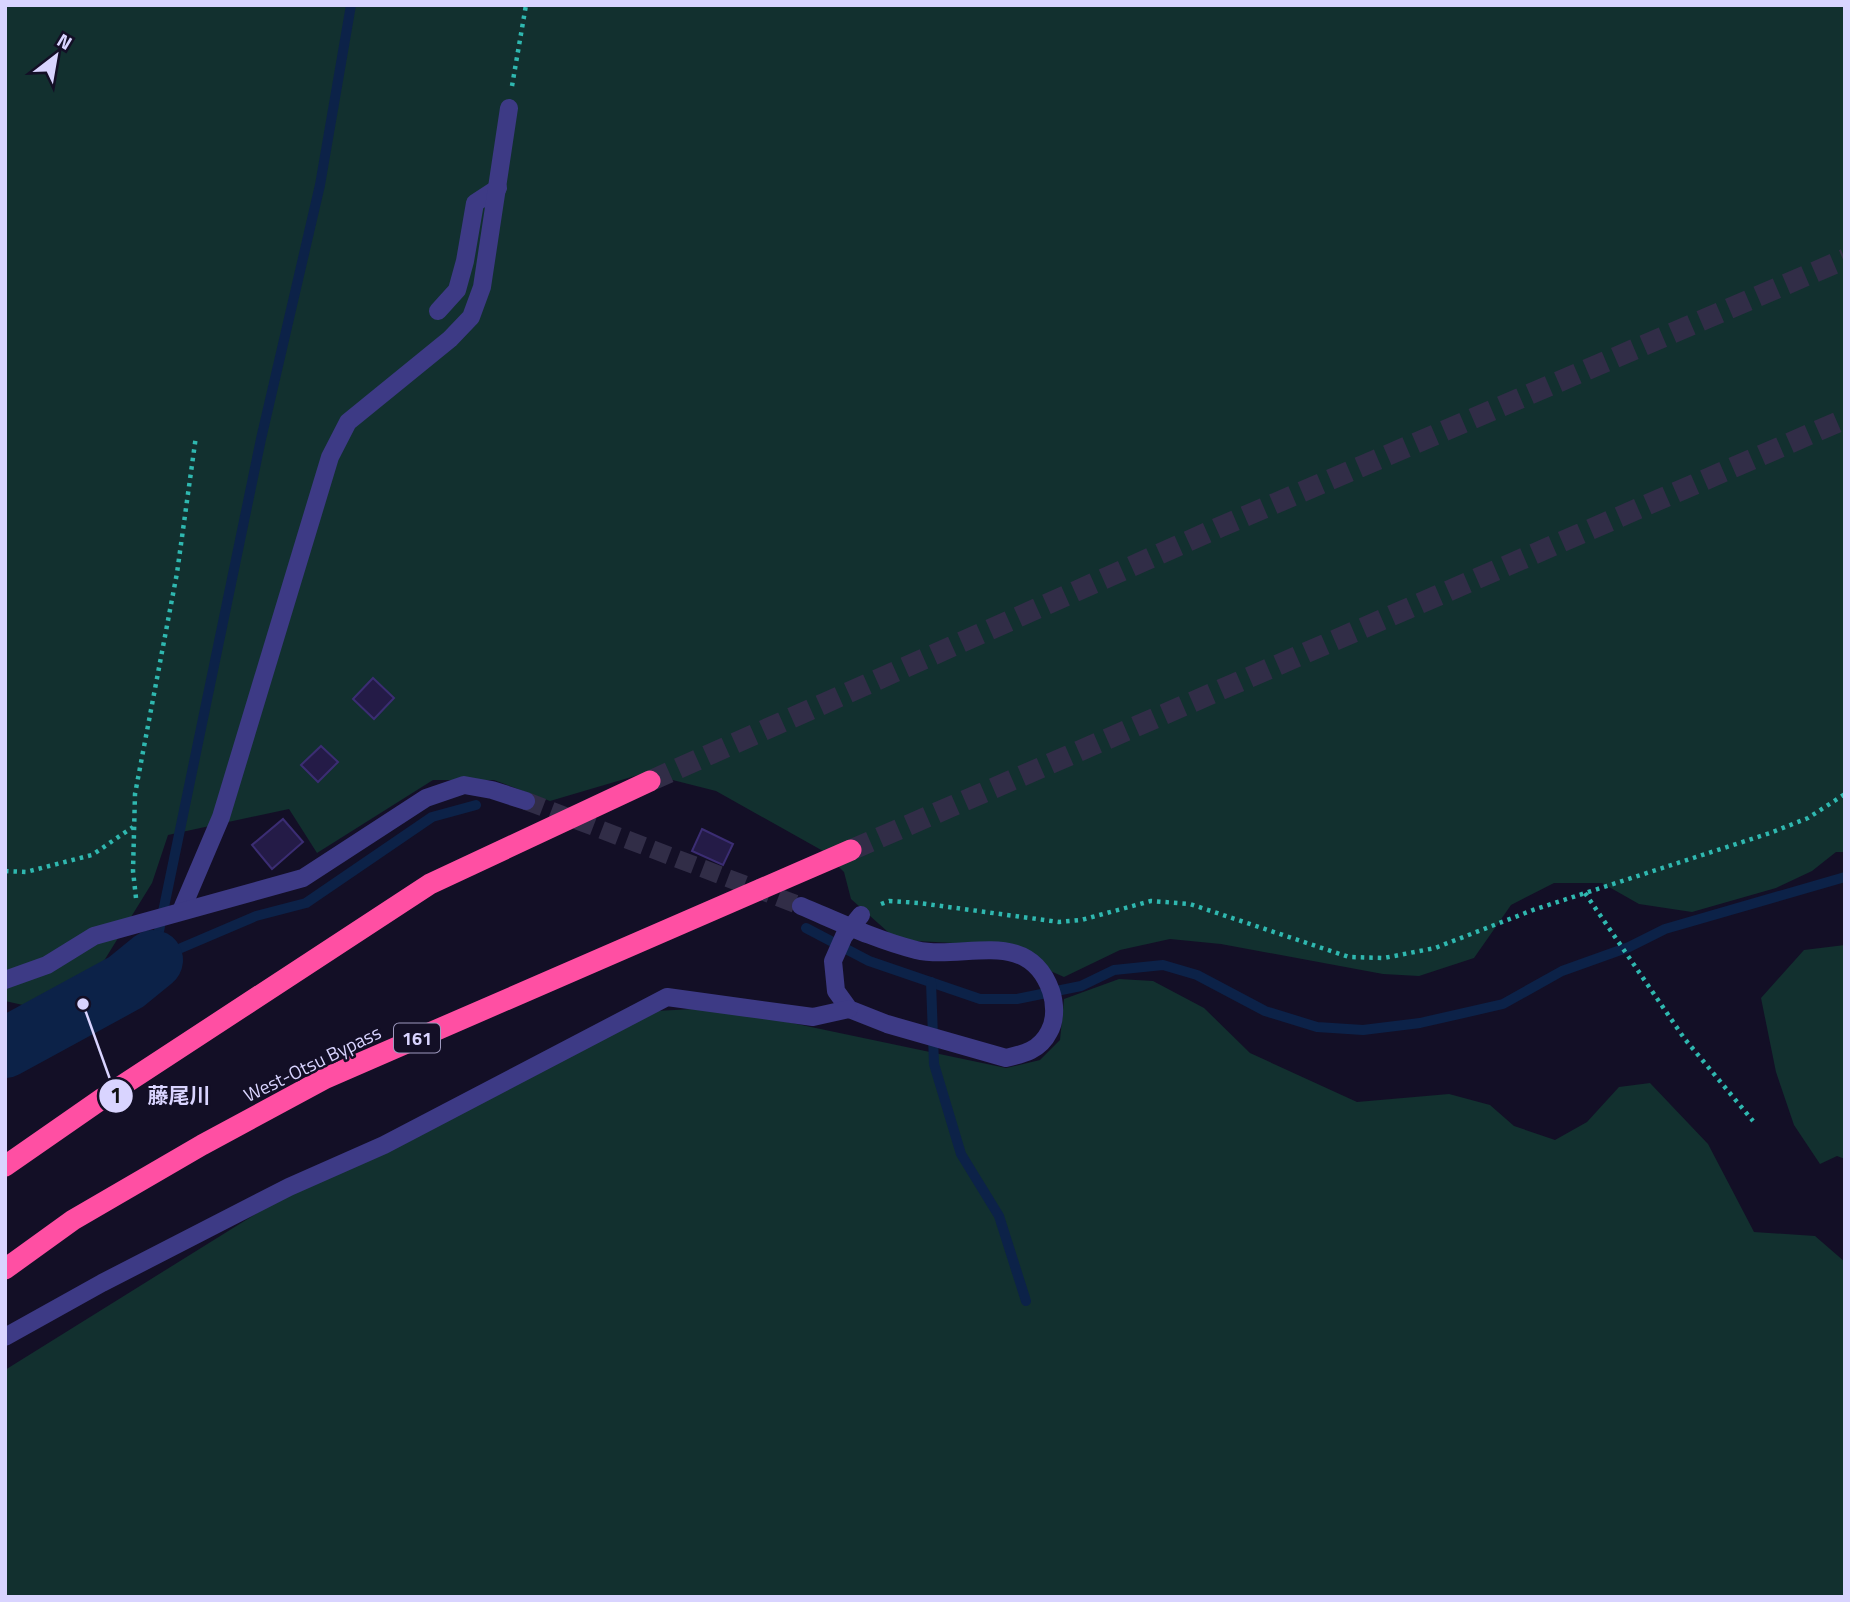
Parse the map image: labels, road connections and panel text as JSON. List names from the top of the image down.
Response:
{
  "streets": {
    "highway": ["161", "West-Otsu Bypass"]
  },
  "places": ["藤尾川"],
  "north": "top right"
}
